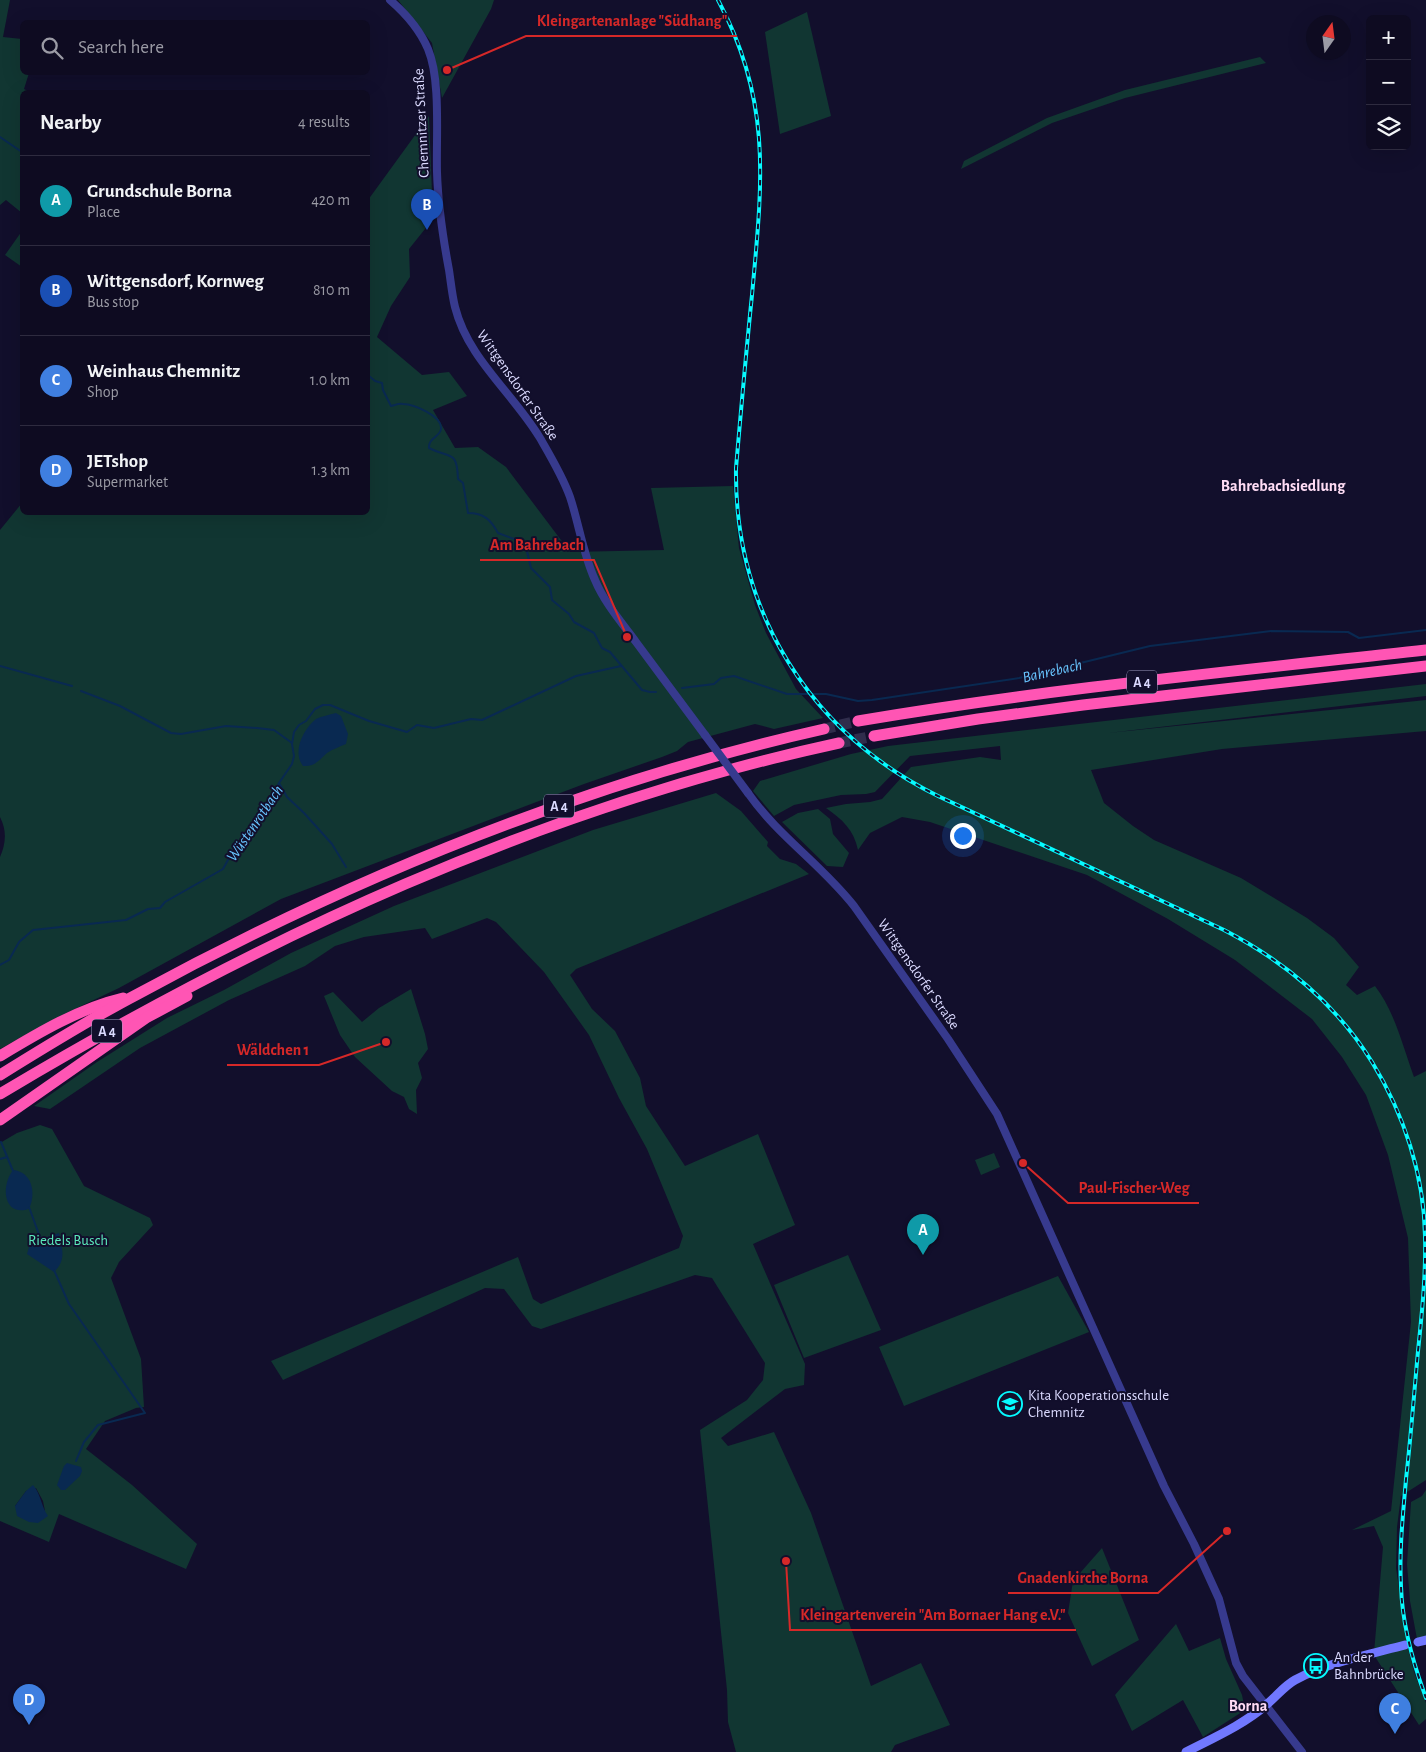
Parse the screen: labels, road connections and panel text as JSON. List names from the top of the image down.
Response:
{
  "streets": {
    "highway": ["A 4"],
    "street": ["Chemnitzer Straße", "Wittgensdorfer Straße"]
  },
  "crossings": [
    ["Chemnitzer Straße", "Wittgensdorfer Straße"]
  ],
  "districts": ["Bahrebachsiedlung", "Borna"],
  "water": ["Bahrebach", "Wüstenrotbach"],
  "parks": ["Riedels Busch"],
  "places": {
    "other": [
      "Kleingartenanlage \"Südhang\"",
      "Am Bahrebach",
      "Wäldchen 1",
      "Paul-Fischer-Weg",
      "Gnadenkirche Borna",
      "Kleingartenverein \"Am Bornaer Hang e.V.\""
    ],
    "school or university": ["Kita Kooperationsschule Chemnitz"],
    "bus stop": ["An der Bahnbrücke"]
  },
  "north": "top",
  "page": {
    "map_buttons": ["+", "−"],
    "search": "Search here",
    "heading": ["Nearby", "4 results"],
    "list": [
      {
        "mark": "A",
        "name": "Grundschule Borna",
        "note": "Place",
        "value": "420 m"
      },
      {
        "mark": "B",
        "name": "Wittgensdorf, Kornweg",
        "note": "Bus stop",
        "value": "810 m"
      },
      {
        "mark": "C",
        "name": "Weinhaus Chemnitz",
        "note": "Shop",
        "value": "1.0 km"
      },
      {
        "mark": "D",
        "name": "JETshop",
        "note": "Supermarket",
        "value": "1.3 km"
      }
    ],
    "pins": [
      "B",
      "A",
      "D",
      "C"
    ]
  }
}
